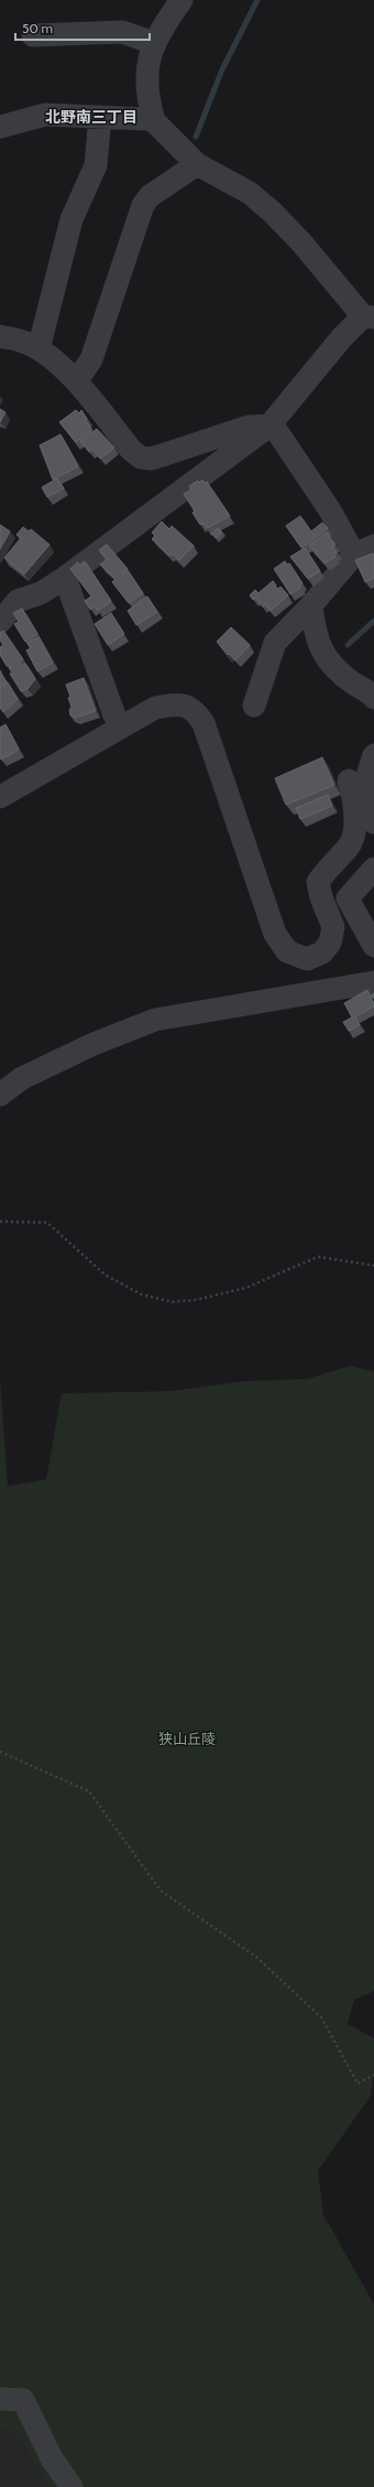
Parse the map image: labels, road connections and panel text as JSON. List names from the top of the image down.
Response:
{
  "districts": ["北野南三丁目"],
  "parks": ["狭山丘陵"],
  "scale_bar": "50 m"
}
